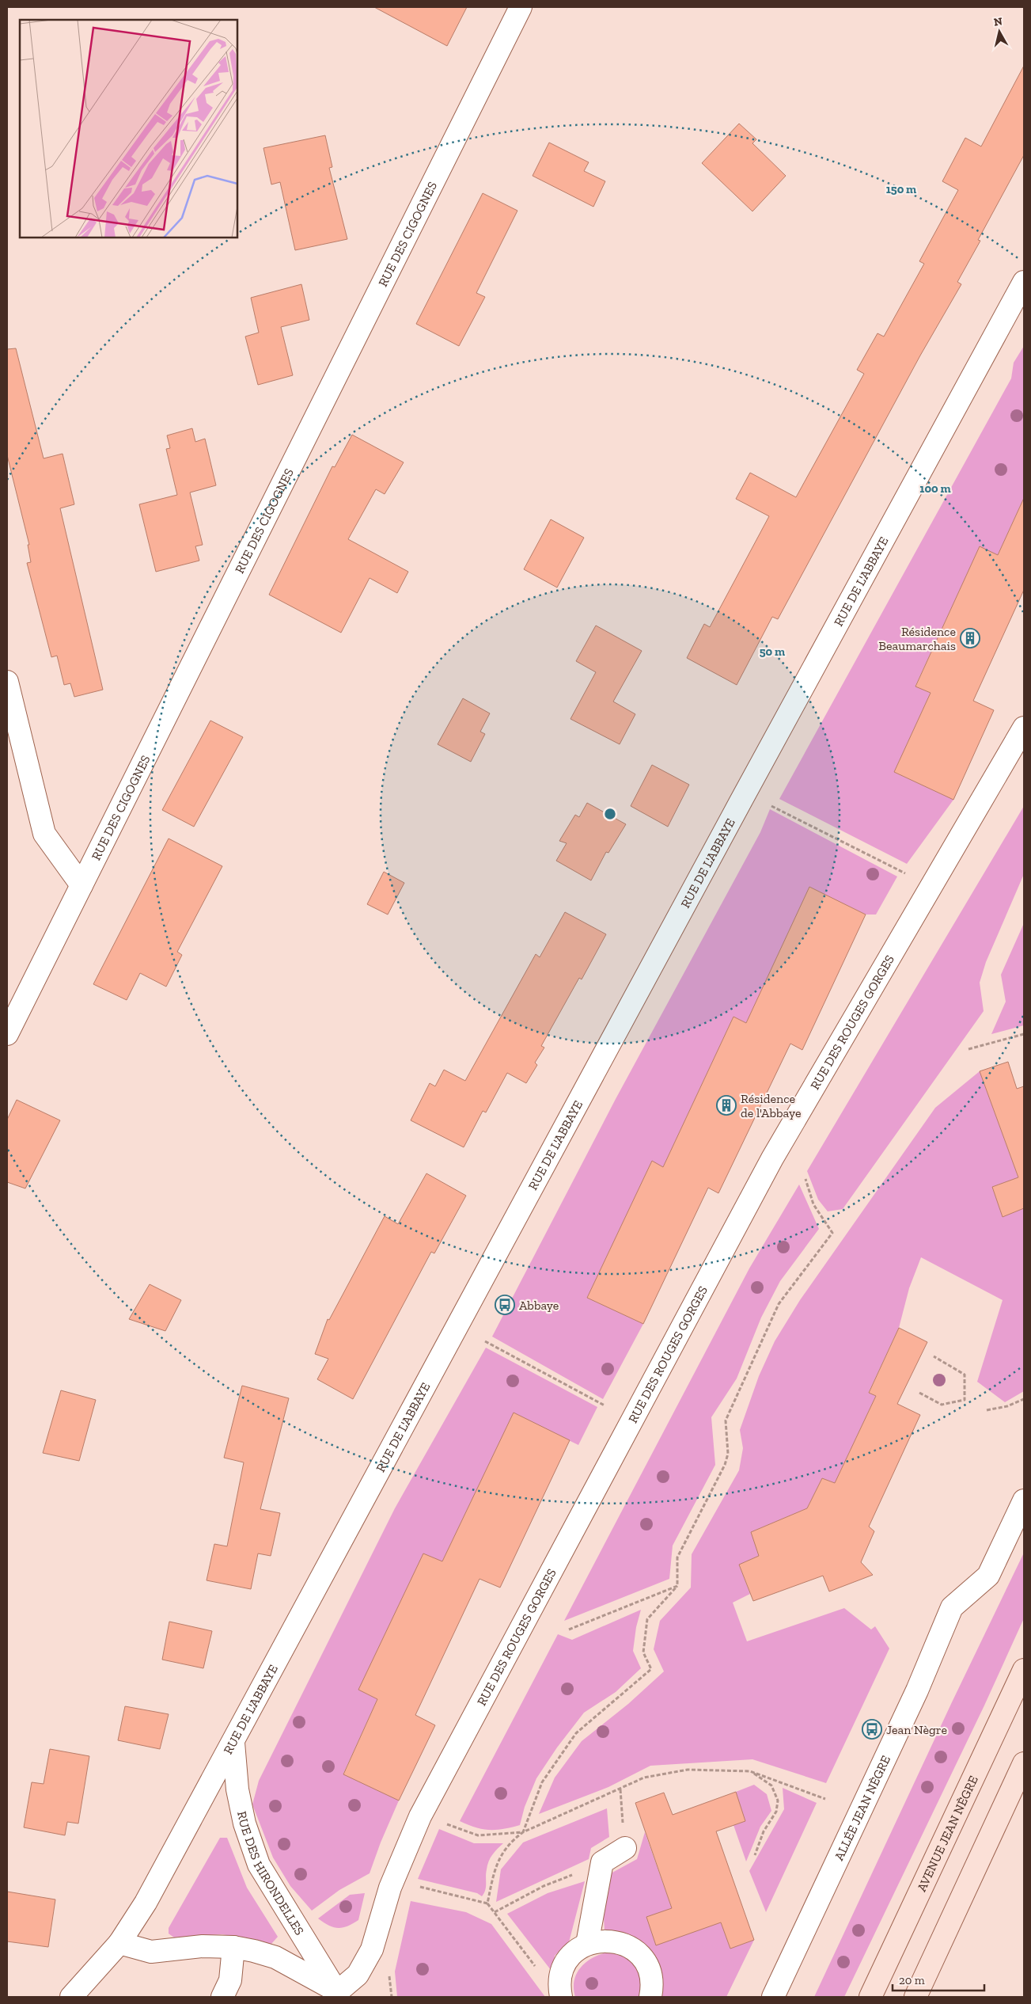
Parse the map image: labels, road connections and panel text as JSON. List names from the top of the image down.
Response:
{
  "streets": {
    "main road": ["AVENUE JEAN NÈGRE"],
    "street": [
      "RUE DES CIGOGNES",
      "RUE DE L'ABBAYE",
      "RUE DES ROUGES GORGES",
      "ALLÉE JEAN NÈGRE",
      "RUE DES HIRONDELLES"
    ]
  },
  "crossings": [
    ["RUE DE L'ABBAYE", "RUE DES HIRONDELLES"],
    ["RUE DES ROUGES GORGES", "RUE DES HIRONDELLES"]
  ],
  "places": {
    "building": ["Résidence Beaumarchais", "Résidence de l'Abbaye"],
    "bus stop": ["Abbaye", "Jean Nègre"]
  },
  "scale_bar": "20 m",
  "north": "top",
  "rings": ["150 m", "100 m", "50 m"]
}
